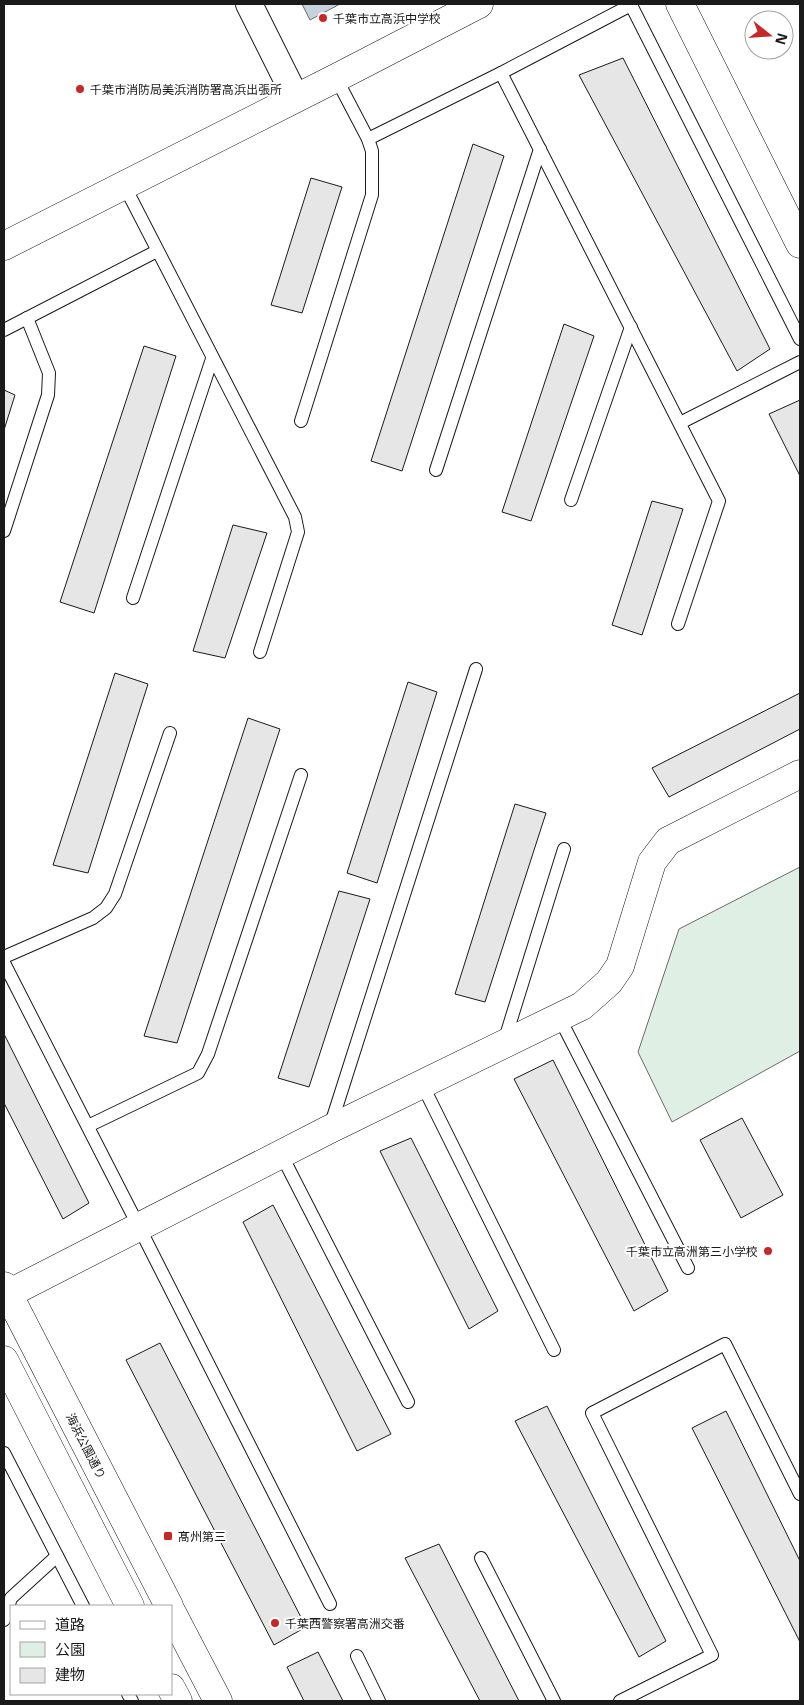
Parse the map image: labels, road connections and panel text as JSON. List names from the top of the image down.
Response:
{
  "streets": {
    "street": ["海浜公園通り"]
  },
  "places": {
    "other": [
      "千葉市立高浜中学校",
      "千葉市消防局美浜消防署高浜出張所",
      "千葉市立高洲第三小学校",
      "千葉西警察署高洲交番"
    ],
    "transit": ["髙州第三"]
  },
  "legend": ["道路", "公園", "建物"],
  "north": "right"
}
